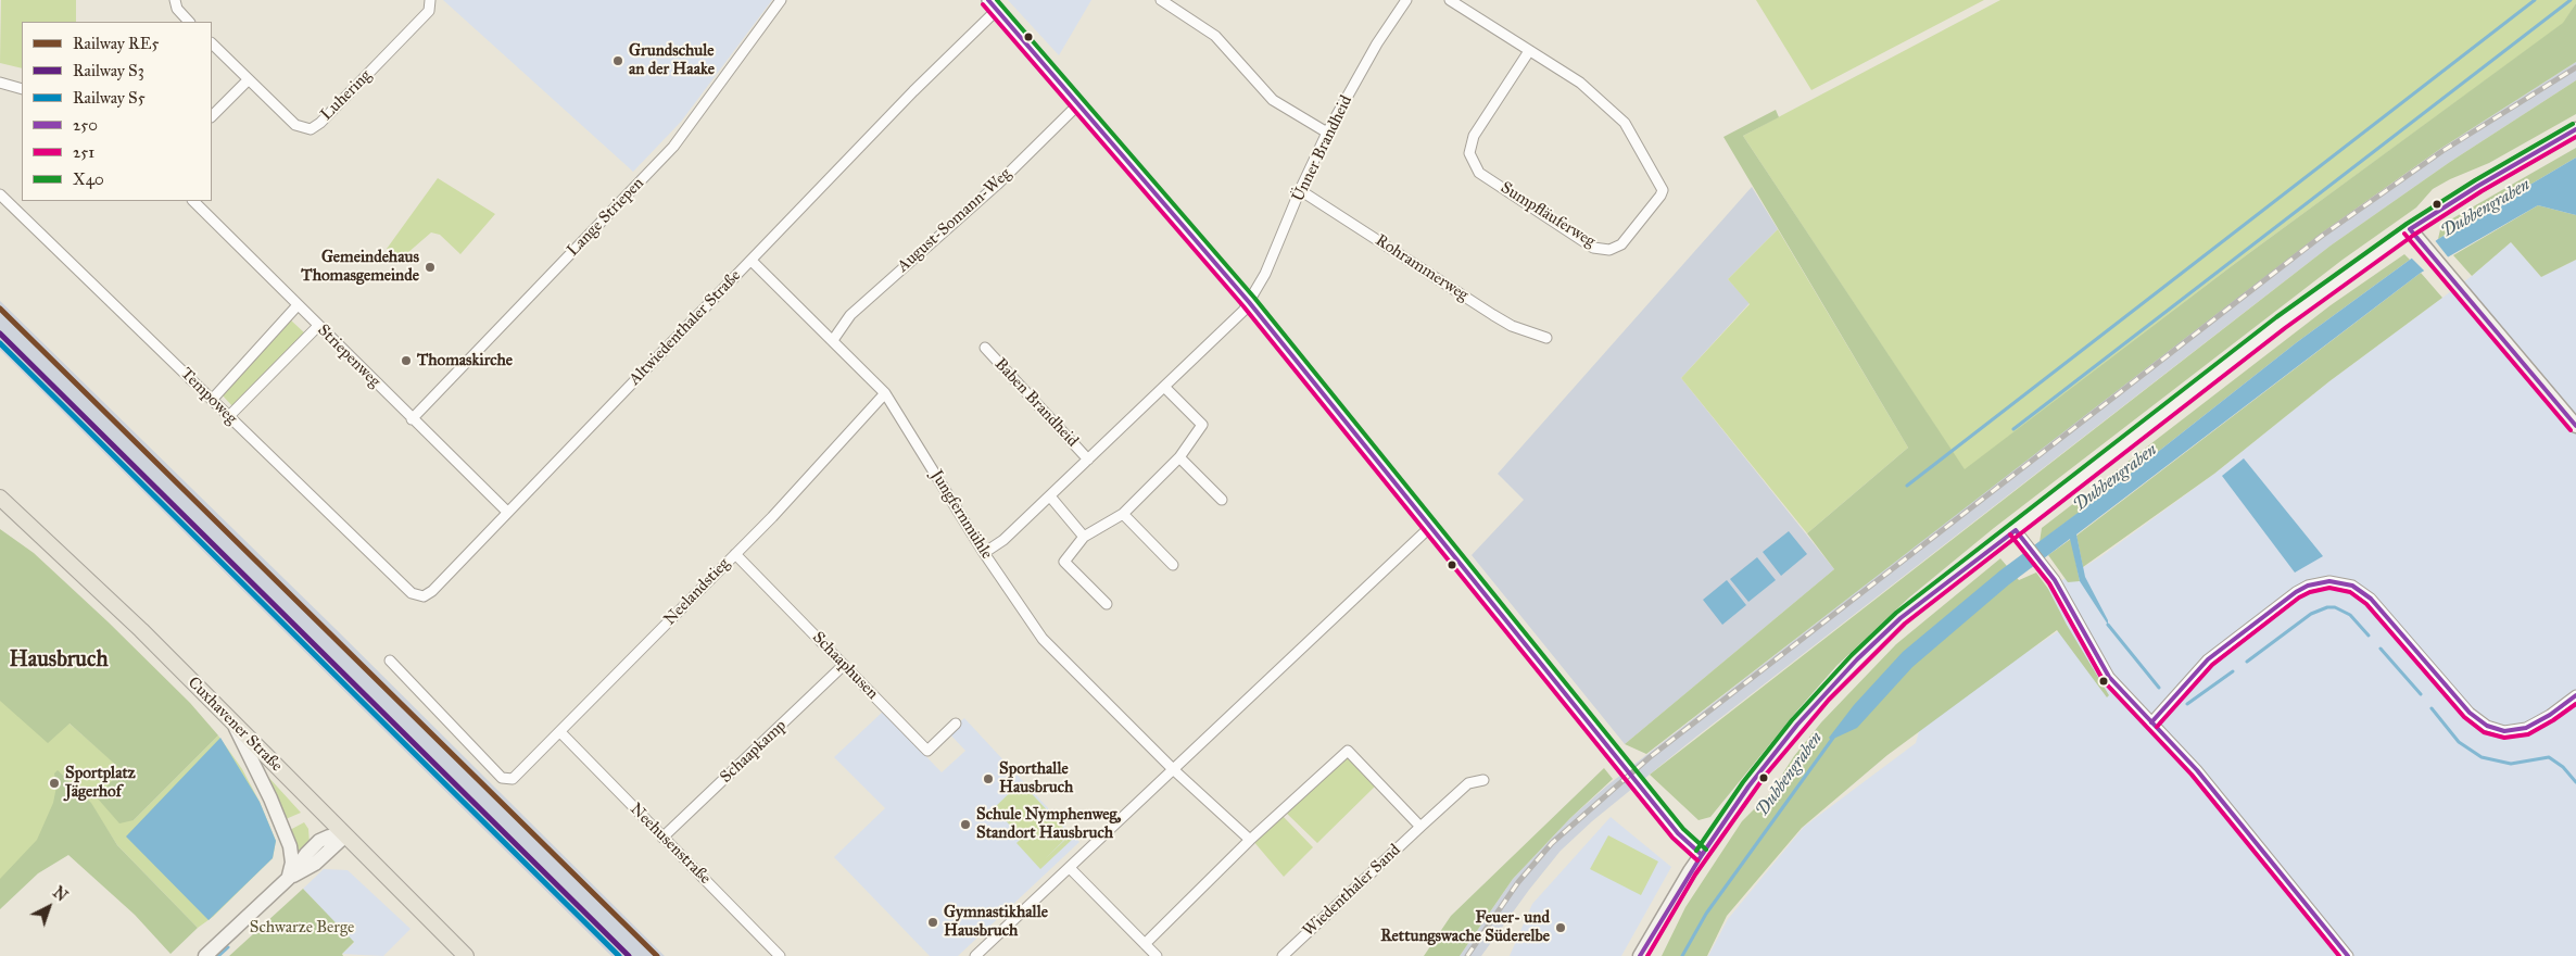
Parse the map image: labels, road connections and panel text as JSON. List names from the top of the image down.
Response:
{
  "streets": {
    "main road": ["Cuxhavener Straße"],
    "street": [
      "Luhering",
      "Ünner Brandheid",
      "Sumpfläuferweg",
      "Lange Striepen",
      "August-Somann-Weg",
      "Rohrammerweg",
      "Altwiedenthaler Straße",
      "Striepenweg",
      "Tempoweg",
      "Baben Brandheid",
      "Jungfernmühle",
      "Neelandstieg",
      "Schaaphusen",
      "Schaapkamp",
      "Neehusenstraße",
      "Wiedenthaler Sand"
    ]
  },
  "crossings": [
    ["Ünner Brandheid", "Rohrammerweg"],
    ["Ünner Brandheid", "Baben Brandheid"],
    ["Lange Striepen", "Striepenweg"],
    ["August-Somann-Weg", "Jungfernmühle"],
    ["Altwiedenthaler Straße", "Striepenweg"],
    ["Altwiedenthaler Straße", "Tempoweg"],
    ["Altwiedenthaler Straße", "Jungfernmühle"],
    ["Baben Brandheid", "Jungfernmühle"],
    ["Jungfernmühle", "Neelandstieg"],
    ["Neelandstieg", "Schaaphusen"],
    ["Neelandstieg", "Neehusenstraße"],
    ["Schaaphusen", "Schaapkamp"],
    ["Schaapkamp", "Neehusenstraße"]
  ],
  "districts": ["Hausbruch"],
  "water": ["Dubbengraben"],
  "parks": ["Schwarze Berge"],
  "places": [
    "Grundschule an der Haake",
    "Gemeindehaus Thomasgemeinde",
    "Thomaskirche",
    "Sporthalle Hausbruch",
    "Sportplatz Jägerhof",
    "Schule Nymphenweg, Standort Hausbruch",
    "Gymnastikhalle Hausbruch",
    "Feuer- und Rettungswache Süderelbe"
  ],
  "lines": [
    "transit line 250",
    "transit line X40",
    "transit line 251",
    "rail line RE5",
    "rail line S3",
    "rail line S5"
  ],
  "legend": [
    "Railway RE5",
    "Railway S3",
    "Railway S5",
    "250",
    "251",
    "X40"
  ],
  "north": "top right"
}
